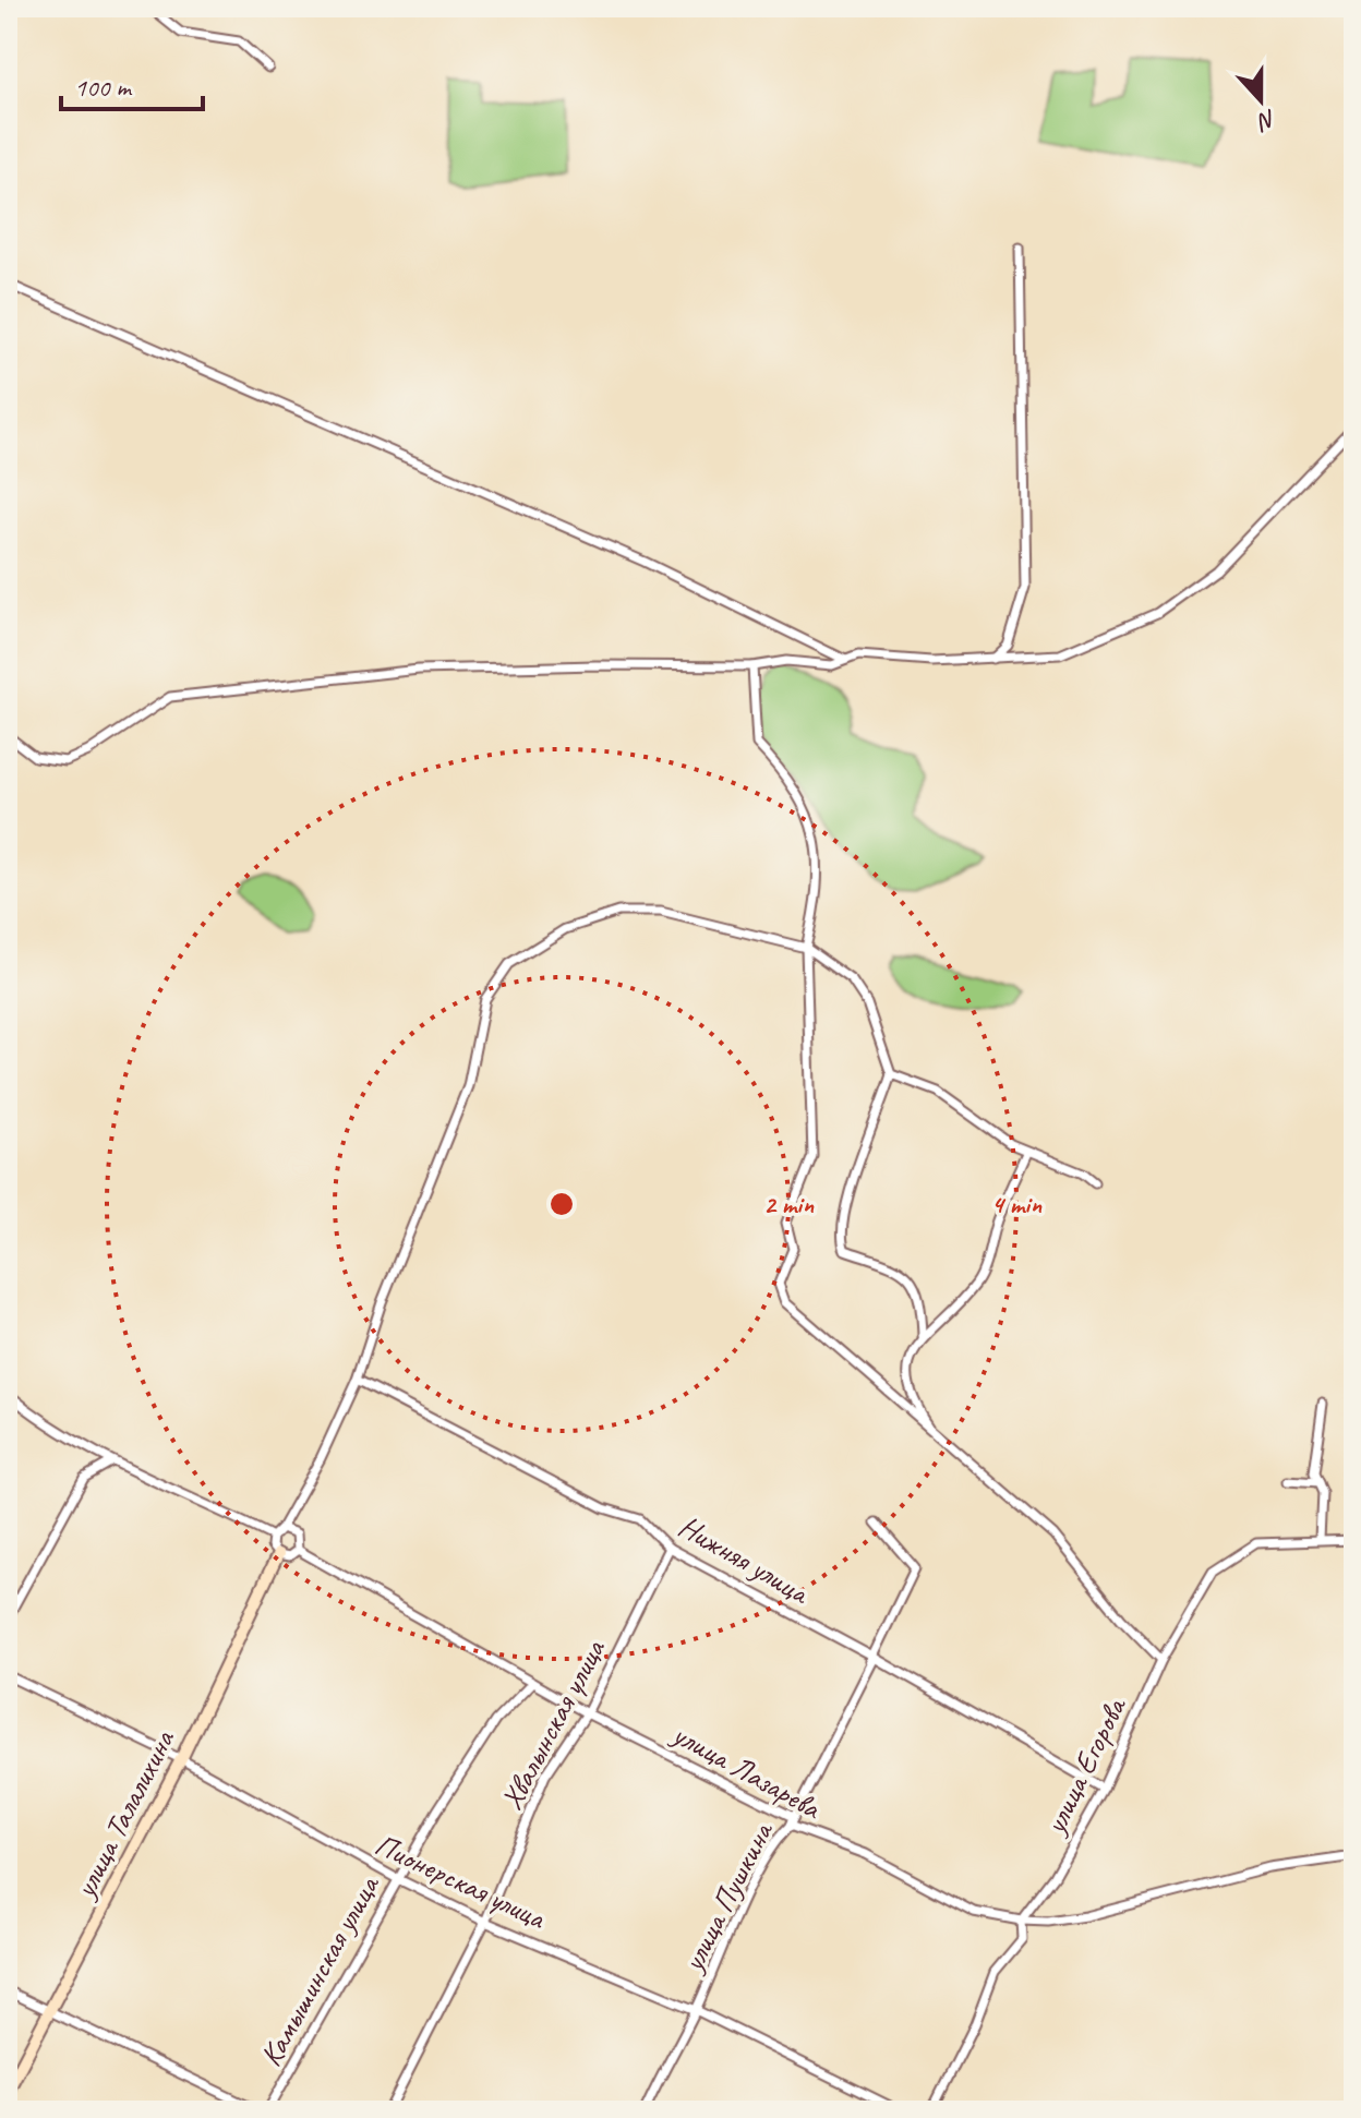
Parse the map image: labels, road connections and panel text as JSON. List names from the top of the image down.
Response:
{
  "streets": {
    "street": [
      "Нижняя улица",
      "Хвалынская улица",
      "улица Егорова",
      "улица Лазарева",
      "улица Талалихина",
      "Пионерская улица",
      "улица Пушкина",
      "Камышинская улица"
    ]
  },
  "crossings": [
    ["Нижняя улица", "Хвалынская улица"],
    ["Нижняя улица", "улица Егорова"],
    ["Нижняя улица", "улица Пушкина"],
    ["Хвалынская улица", "улица Лазарева"],
    ["Хвалынская улица", "Пионерская улица"],
    ["улица Егорова", "улица Лазарева"],
    ["улица Лазарева", "улица Талалихина"],
    ["улица Лазарева", "улица Пушкина"],
    ["улица Лазарева", "Камышинская улица"],
    ["улица Талалихина", "Пионерская улица"],
    ["Пионерская улица", "улица Пушкина"],
    ["Пионерская улица", "Камышинская улица"]
  ],
  "scale_bar": "100 m",
  "north": "bottom",
  "rings": ["2 min", "4 min"]
}
